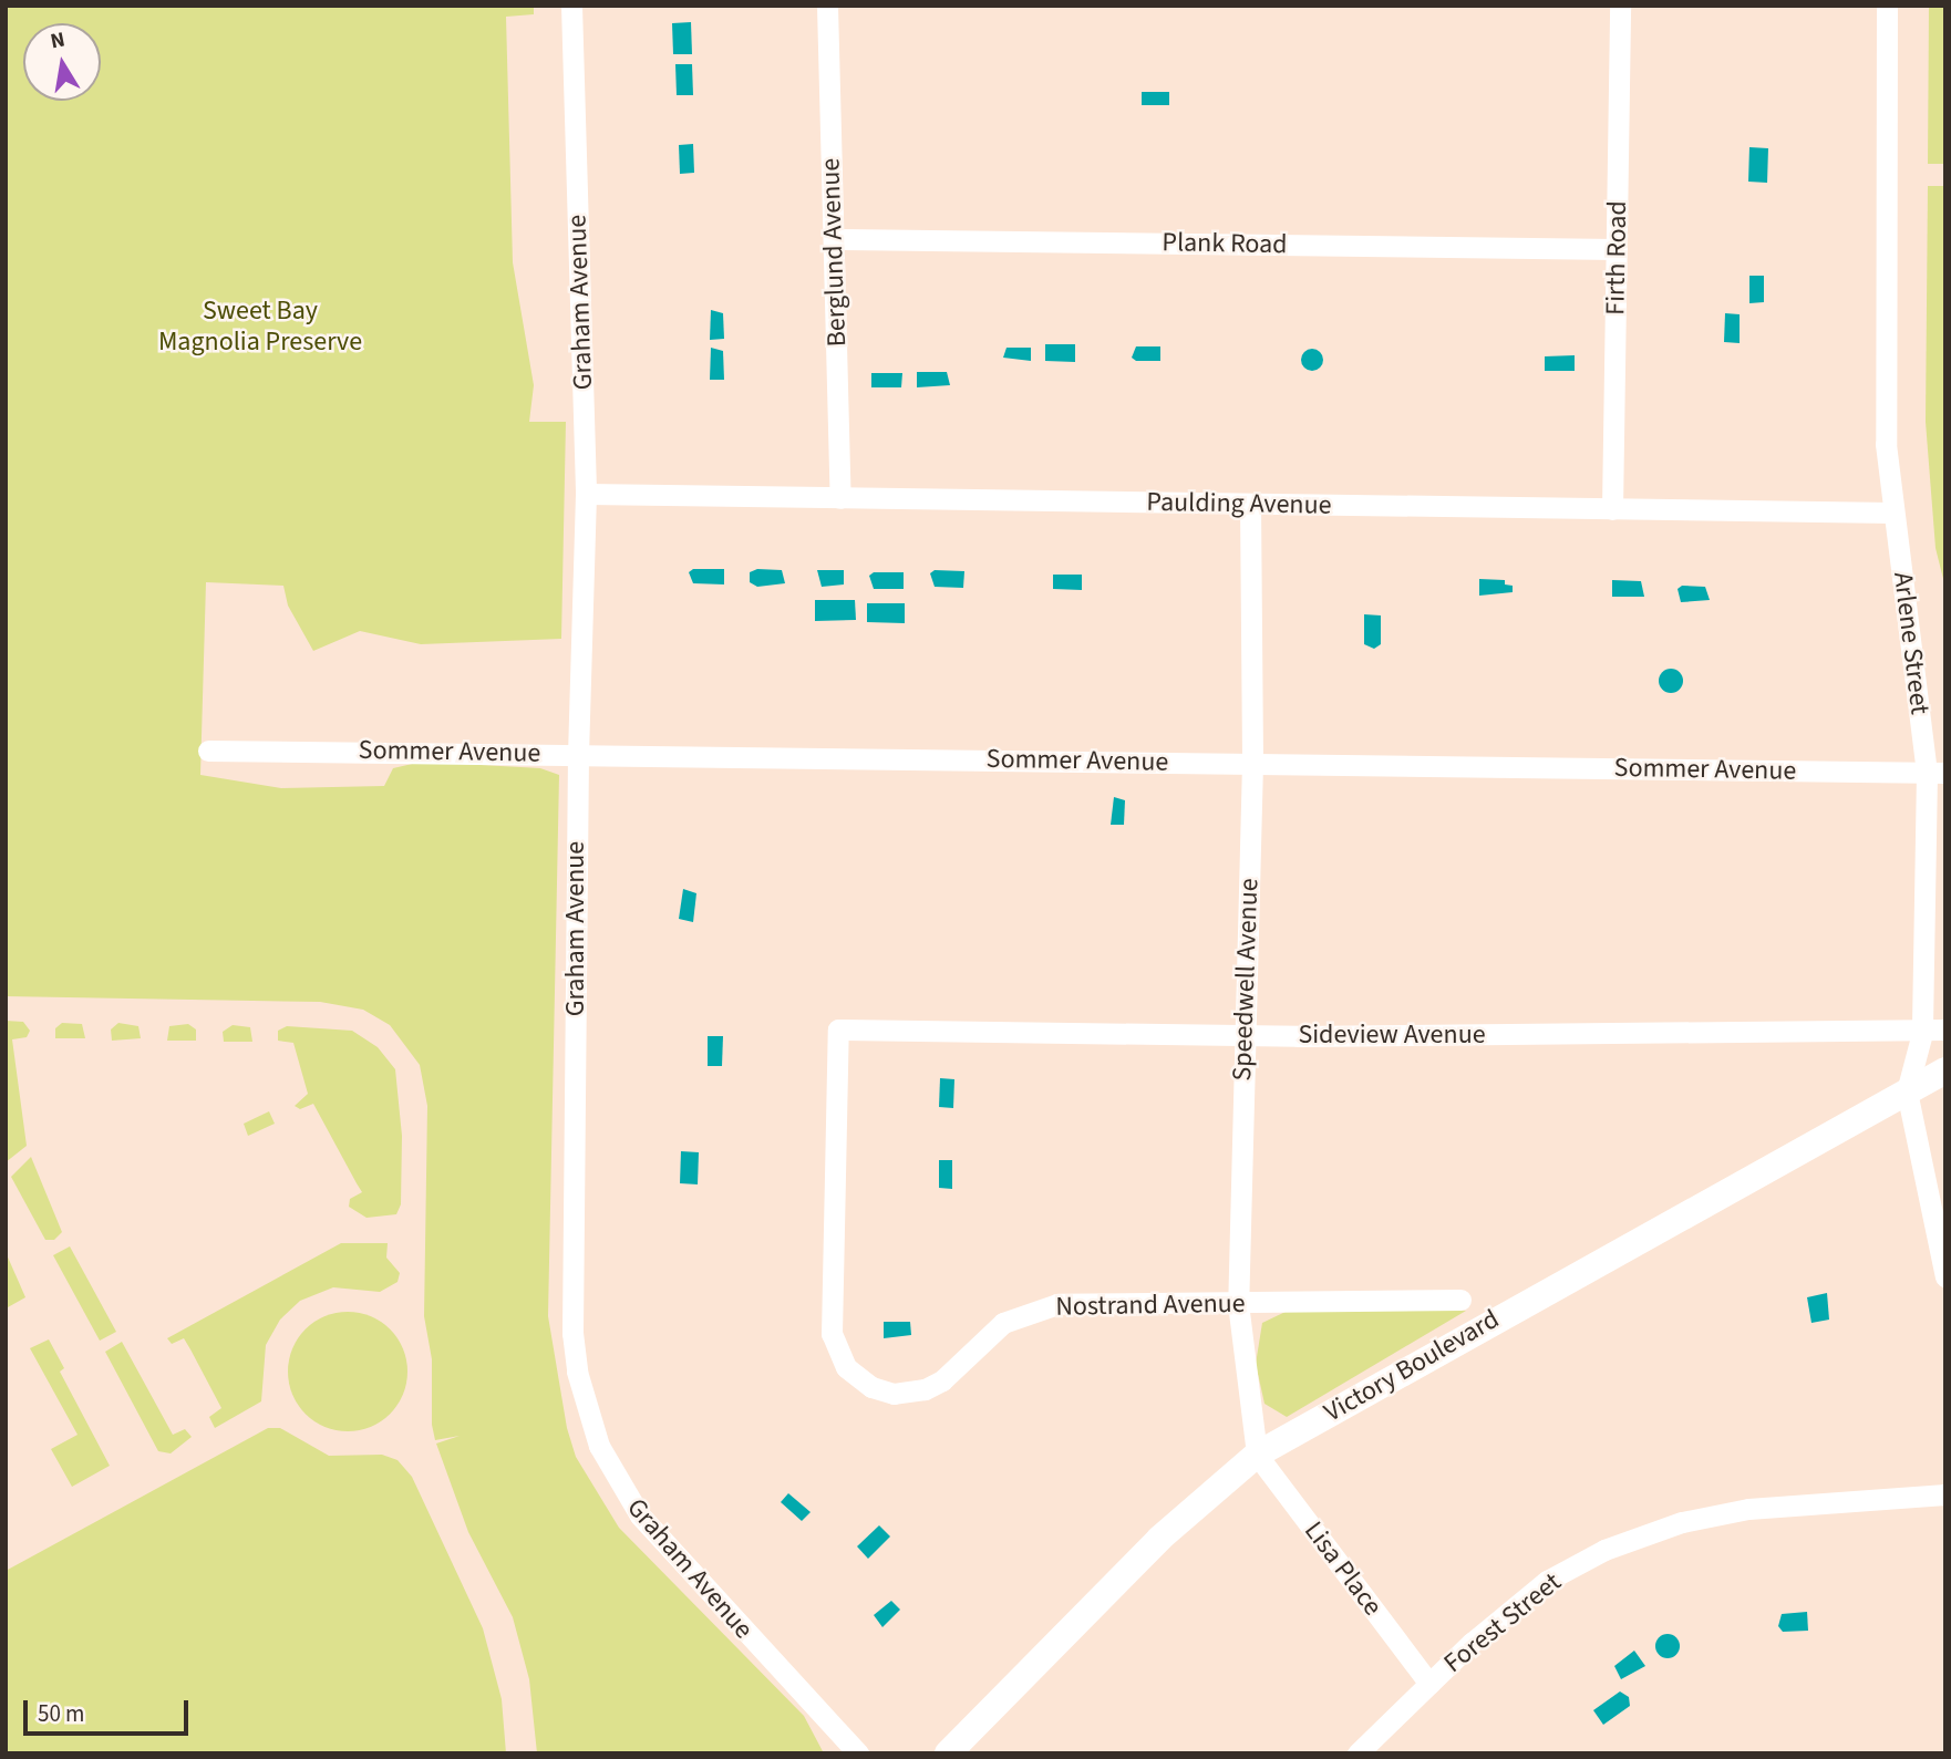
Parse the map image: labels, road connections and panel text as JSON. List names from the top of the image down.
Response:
{
  "streets": {
    "main road": ["Victory Boulevard"],
    "street": [
      "Plank Road",
      "Berglund Avenue",
      "Firth Road",
      "Graham Avenue",
      "Paulding Avenue",
      "Arlene Street",
      "Sommer Avenue",
      "Speedwell Avenue",
      "Sideview Avenue",
      "Nostrand Avenue",
      "Lisa Place",
      "Forest Street"
    ]
  },
  "crossings": [
    ["Plank Road", "Berglund Avenue"],
    ["Plank Road", "Firth Road"],
    ["Berglund Avenue", "Paulding Avenue"],
    ["Firth Road", "Paulding Avenue"],
    ["Graham Avenue", "Paulding Avenue"],
    ["Graham Avenue", "Sommer Avenue"],
    ["Paulding Avenue", "Arlene Street"],
    ["Paulding Avenue", "Speedwell Avenue"],
    ["Arlene Street", "Sommer Avenue"],
    ["Arlene Street", "Sideview Avenue"],
    ["Arlene Street", "Victory Boulevard"],
    ["Sommer Avenue", "Speedwell Avenue"],
    ["Speedwell Avenue", "Sideview Avenue"],
    ["Speedwell Avenue", "Nostrand Avenue"],
    ["Speedwell Avenue", "Victory Boulevard"],
    ["Speedwell Avenue", "Lisa Place"],
    ["Sideview Avenue", "Nostrand Avenue"],
    ["Victory Boulevard", "Lisa Place"],
    ["Lisa Place", "Forest Street"]
  ],
  "parks": ["Sweet Bay Magnolia Preserve"],
  "scale_bar": "50 m",
  "north": "top"
}
